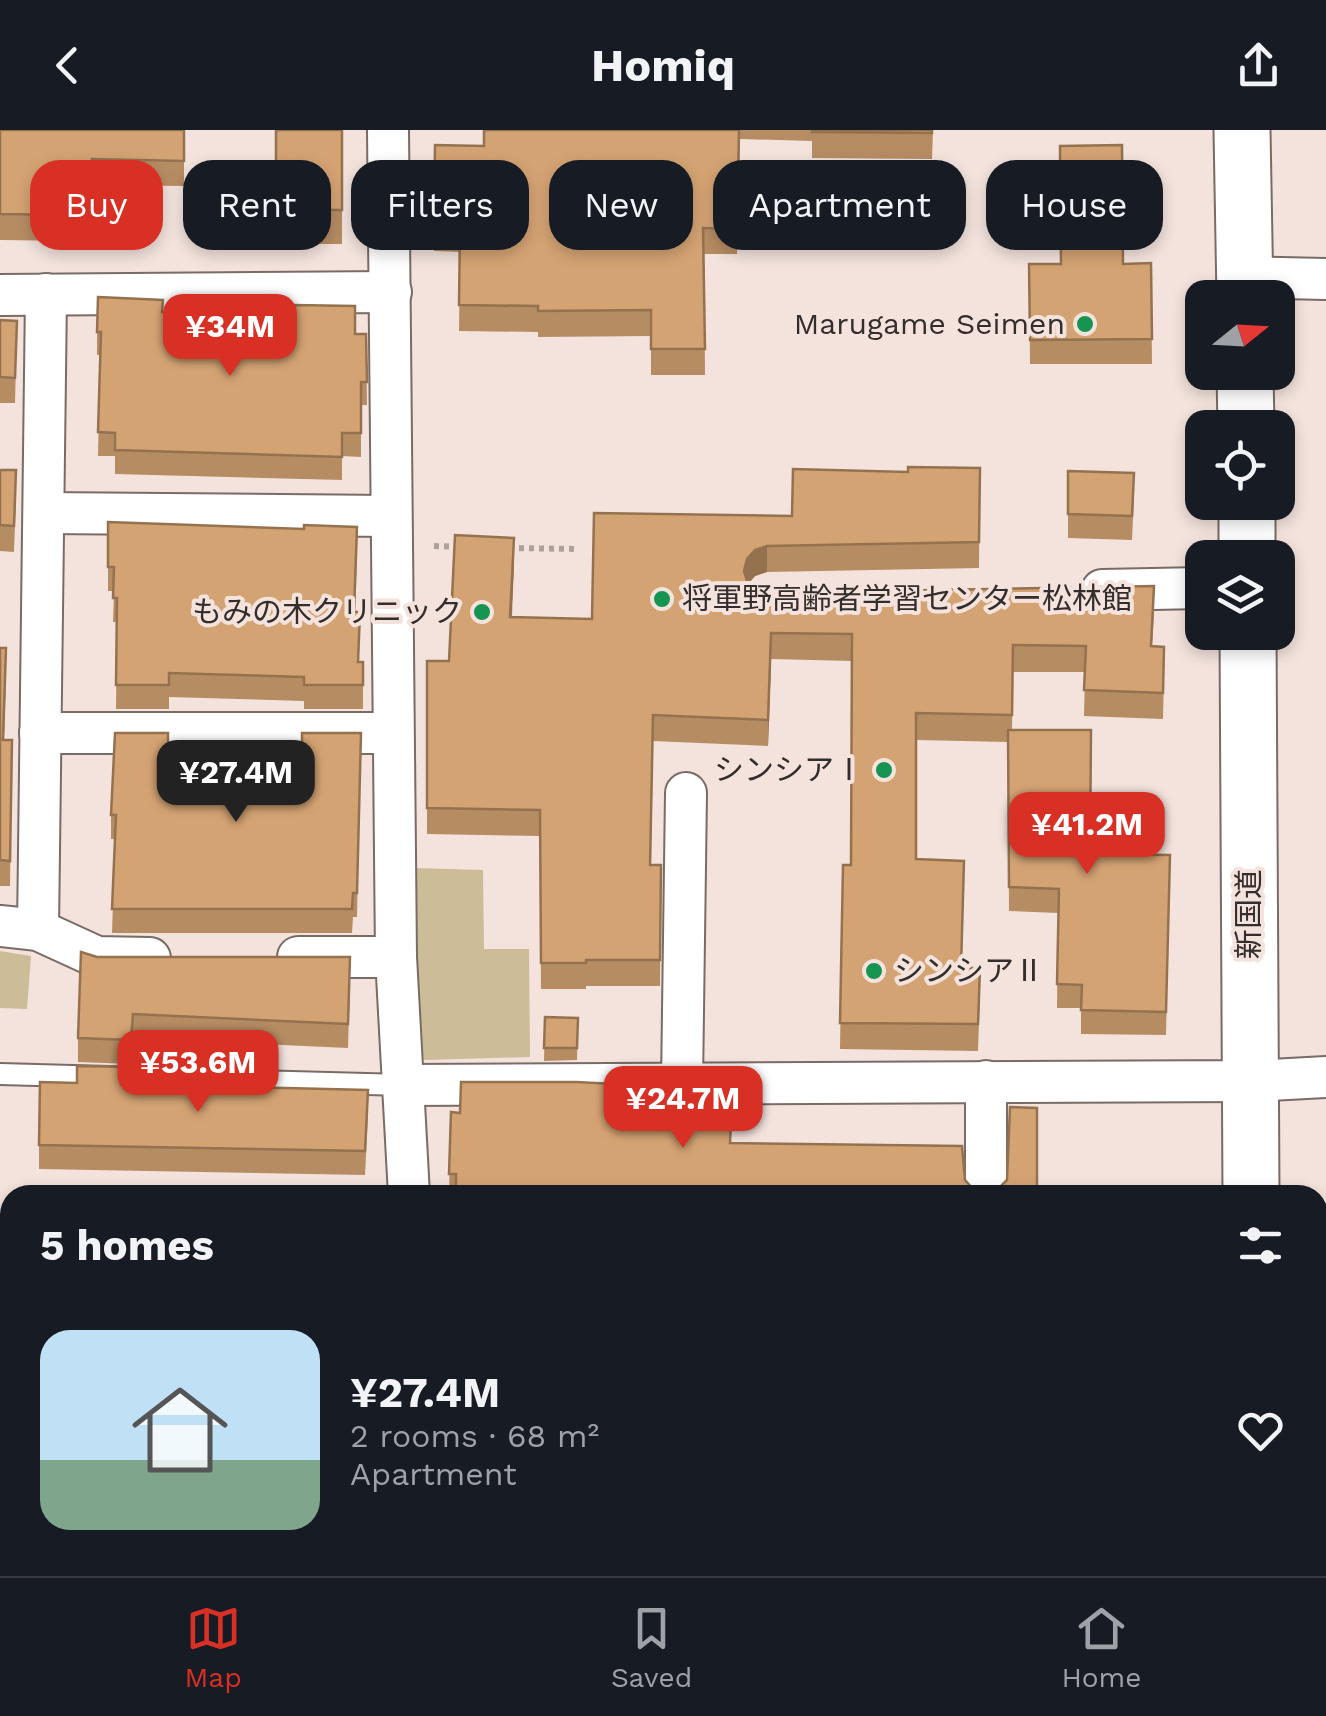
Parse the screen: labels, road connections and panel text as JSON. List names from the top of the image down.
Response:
{
  "streets": {
    "main road": ["新国道"]
  },
  "places": [
    "Marugame Seimen",
    "将軍野高齢者学習センター松林館",
    "もみの木クリニック",
    "シンシアⅠ",
    "シンシアⅡ"
  ],
  "north": "right",
  "page": {
    "header": "Homiq",
    "chip": [
      "Buy",
      "Rent",
      "Filters",
      "New",
      "Apartment",
      "House"
    ],
    "price": [
      "¥34M",
      "¥27.4M",
      "¥41.2M",
      "¥53.6M",
      "¥24.7M"
    ],
    "heading": "5 homes",
    "list": [
      {
        "name": "¥27.4M",
        "note": "2 rooms · 68 m² · Apartment"
      }
    ],
    "tabs": ["Map", "Saved", "Home"]
  }
}
